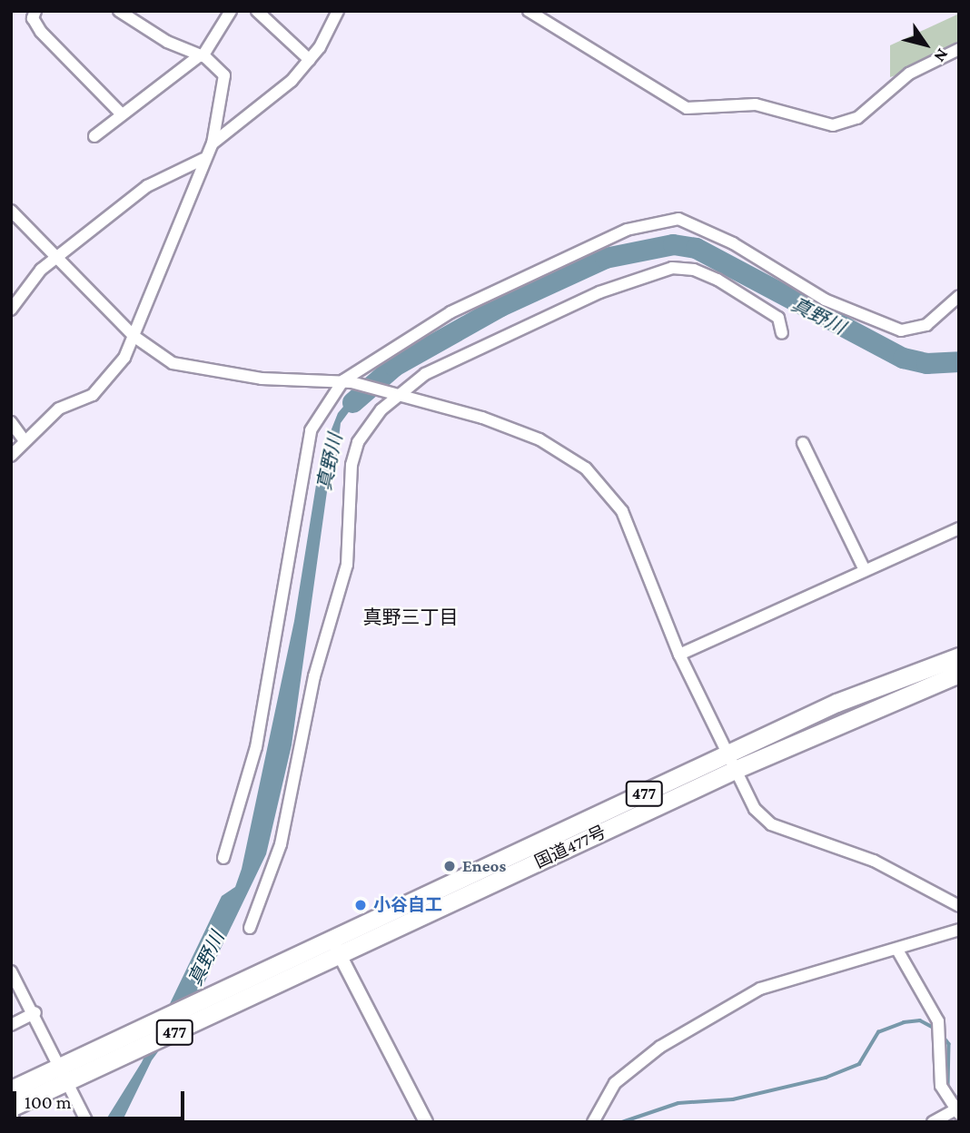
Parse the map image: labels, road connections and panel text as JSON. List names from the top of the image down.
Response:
{
  "streets": {
    "highway": ["477", "国道477号"]
  },
  "districts": ["真野三丁目"],
  "water": ["真野川"],
  "places": ["Eneos", "小谷自工"],
  "scale_bar": "100 m",
  "north": "bottom right"
}
